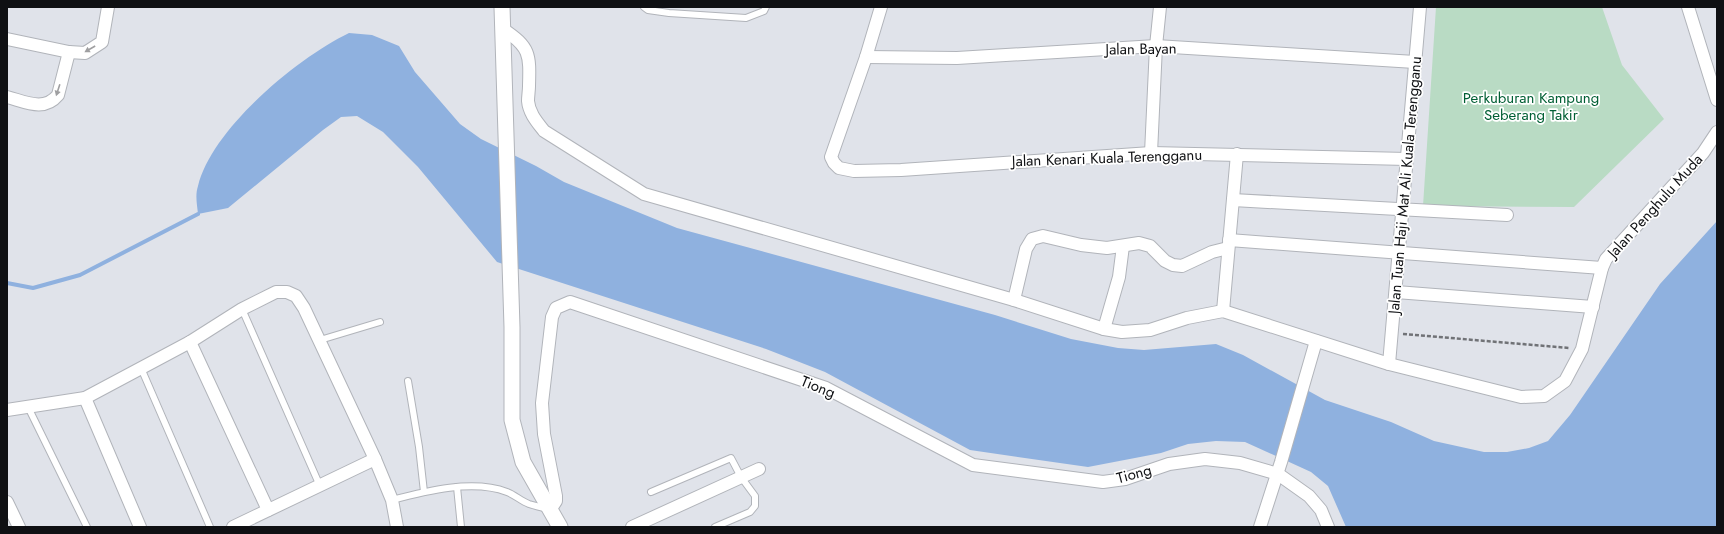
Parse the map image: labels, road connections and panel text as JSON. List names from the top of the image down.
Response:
{
  "streets": {
    "street": [
      "Jalan Bayan",
      "Jalan Kenari Kuala Terengganu",
      "Jalan Tuan Haji Mat Ali Kuala Terengganu",
      "Jalan Penghulu Muda",
      "Tiong"
    ]
  },
  "crossings": [
    ["Jalan Bayan", "Jalan Kenari Kuala Terengganu"],
    ["Jalan Bayan", "Jalan Tuan Haji Mat Ali Kuala Terengganu"],
    ["Jalan Kenari Kuala Terengganu", "Jalan Tuan Haji Mat Ali Kuala Terengganu"],
    ["Jalan Tuan Haji Mat Ali Kuala Terengganu", "Jalan Penghulu Muda"]
  ],
  "parks": ["Perkuburan Kampung Seberang Takir"]
}
